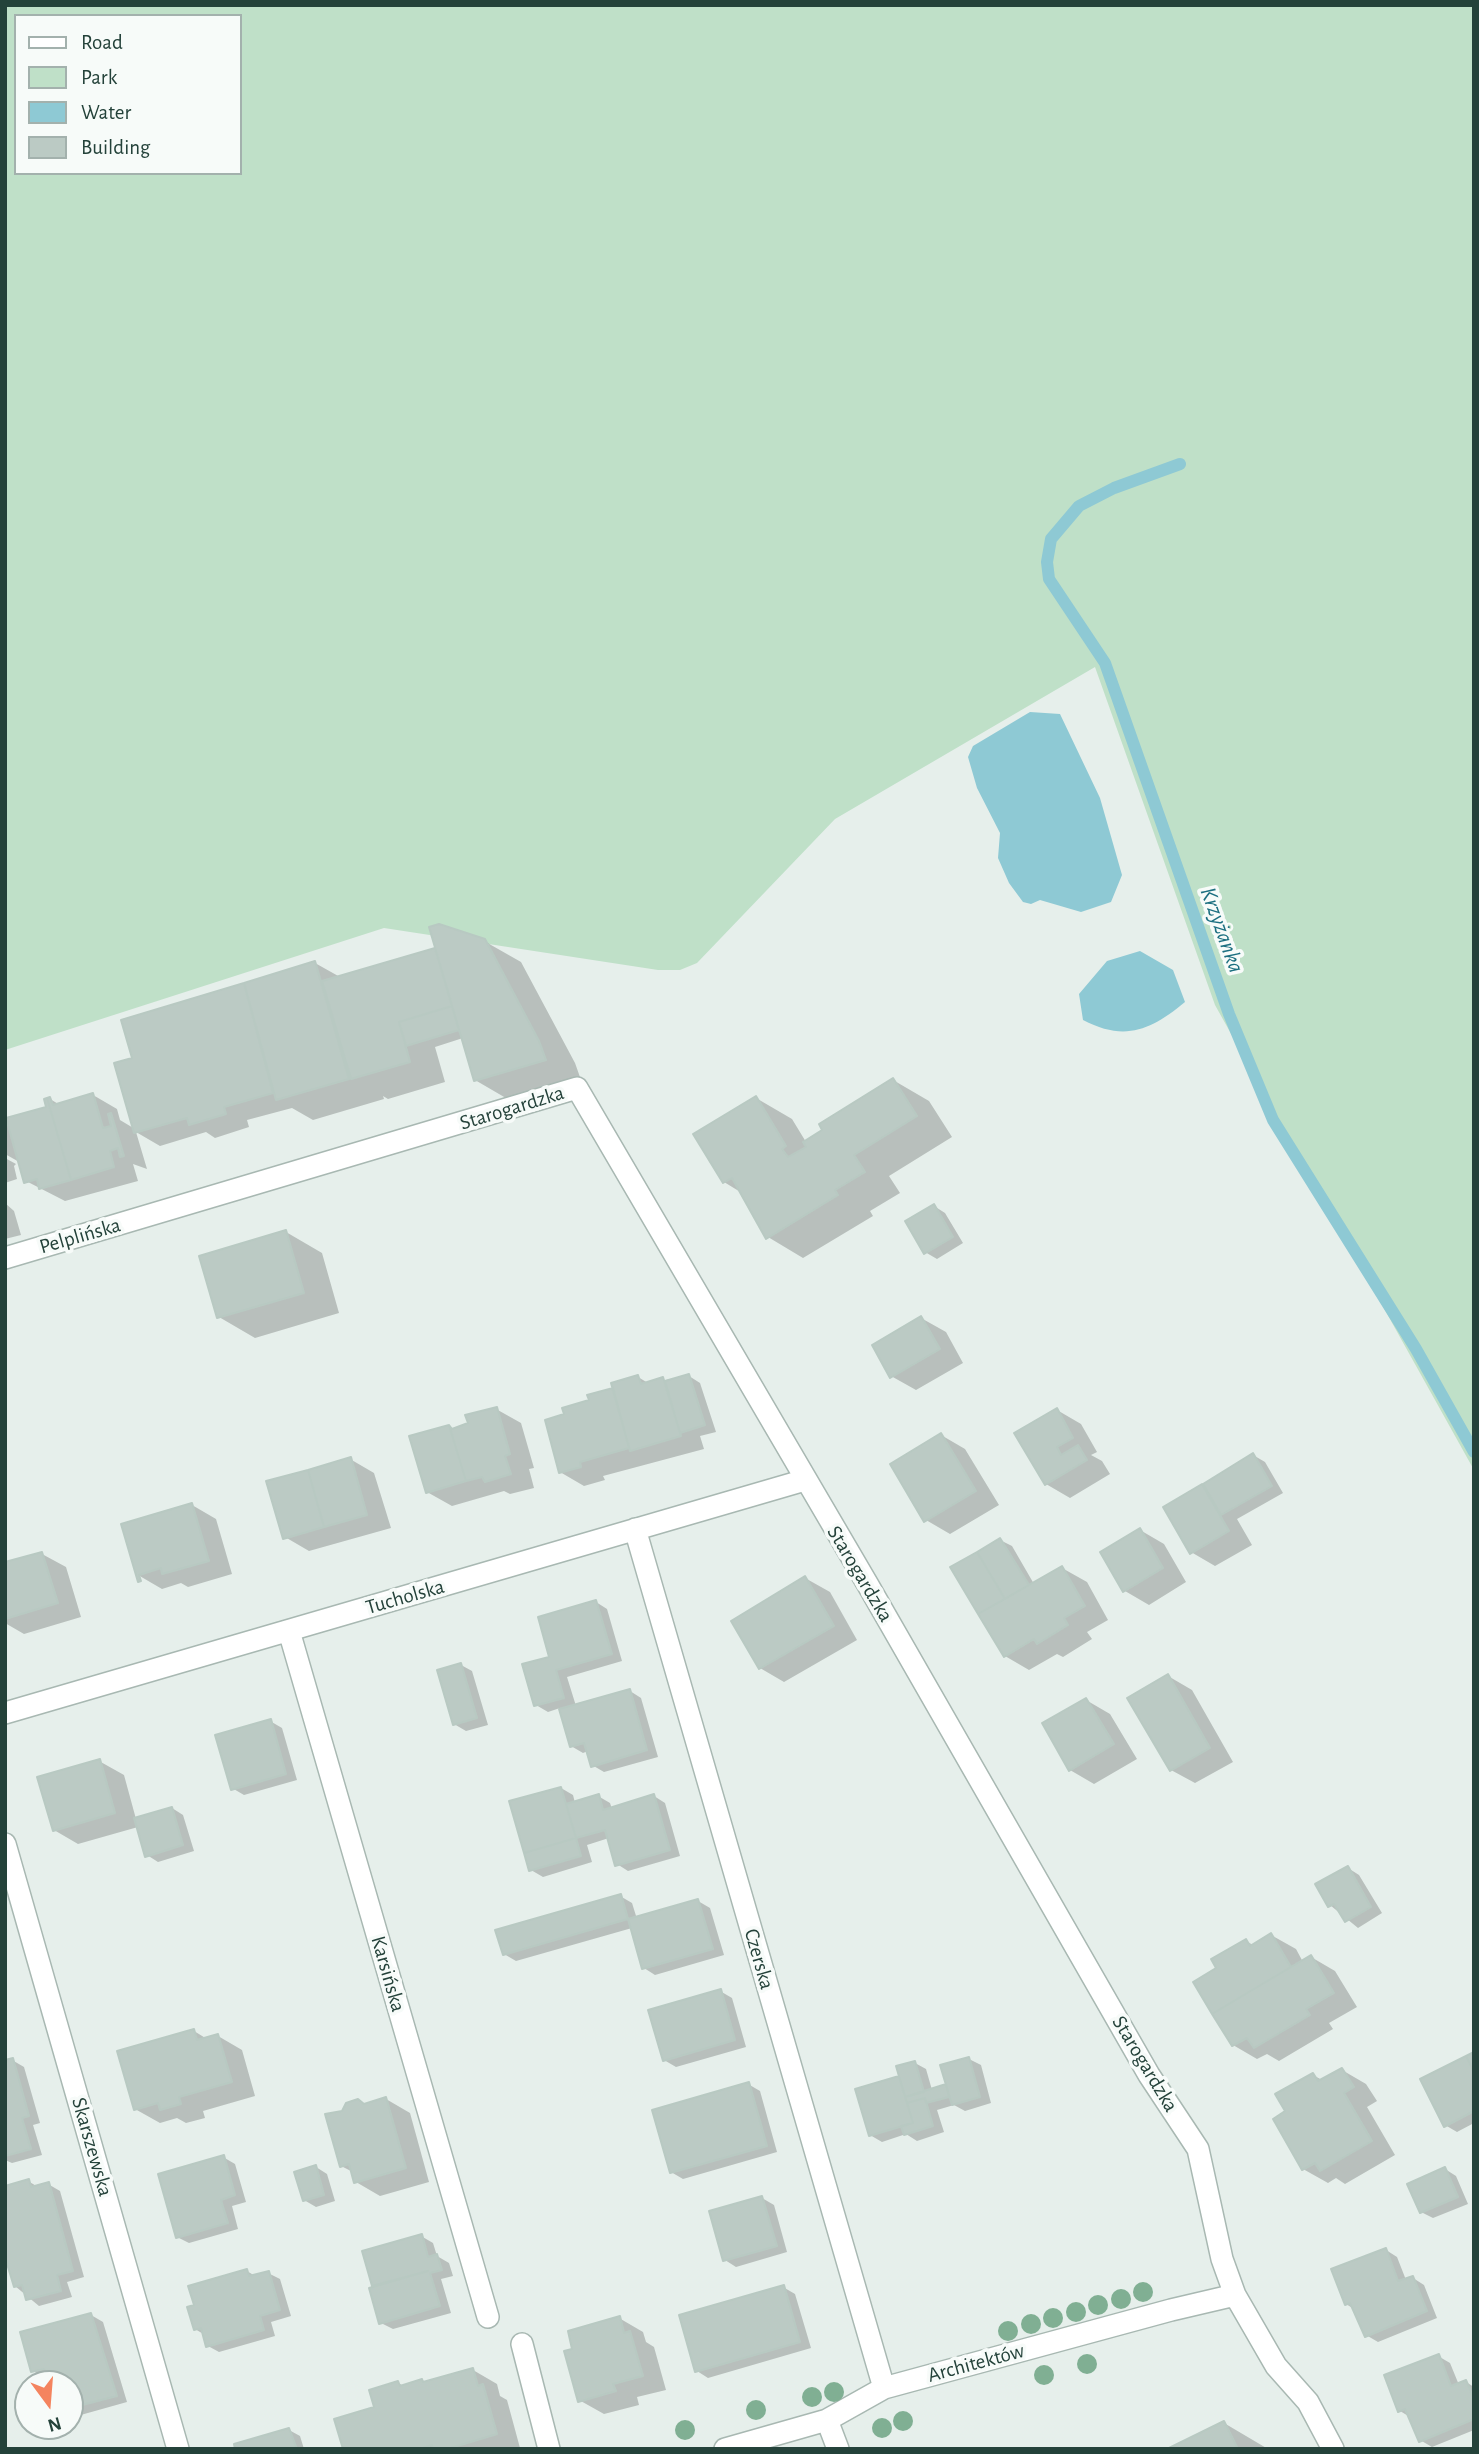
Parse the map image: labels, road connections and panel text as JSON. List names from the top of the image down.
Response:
{
  "streets": {
    "street": [
      "Starogardzka",
      "Pelplińska",
      "Tucholska",
      "Czerska",
      "Karsińska",
      "Skarszewska",
      "Architektów"
    ]
  },
  "crossings": [
    ["Starogardzka", "Pelplińska"],
    ["Starogardzka", "Tucholska"],
    ["Starogardzka", "Architektów"],
    ["Tucholska", "Czerska"],
    ["Tucholska", "Karsińska"],
    ["Czerska", "Architektów"]
  ],
  "water": ["Krzyżanka"],
  "legend": [
    "Road",
    "Park",
    "Water",
    "Building"
  ],
  "north": "bottom"
}
